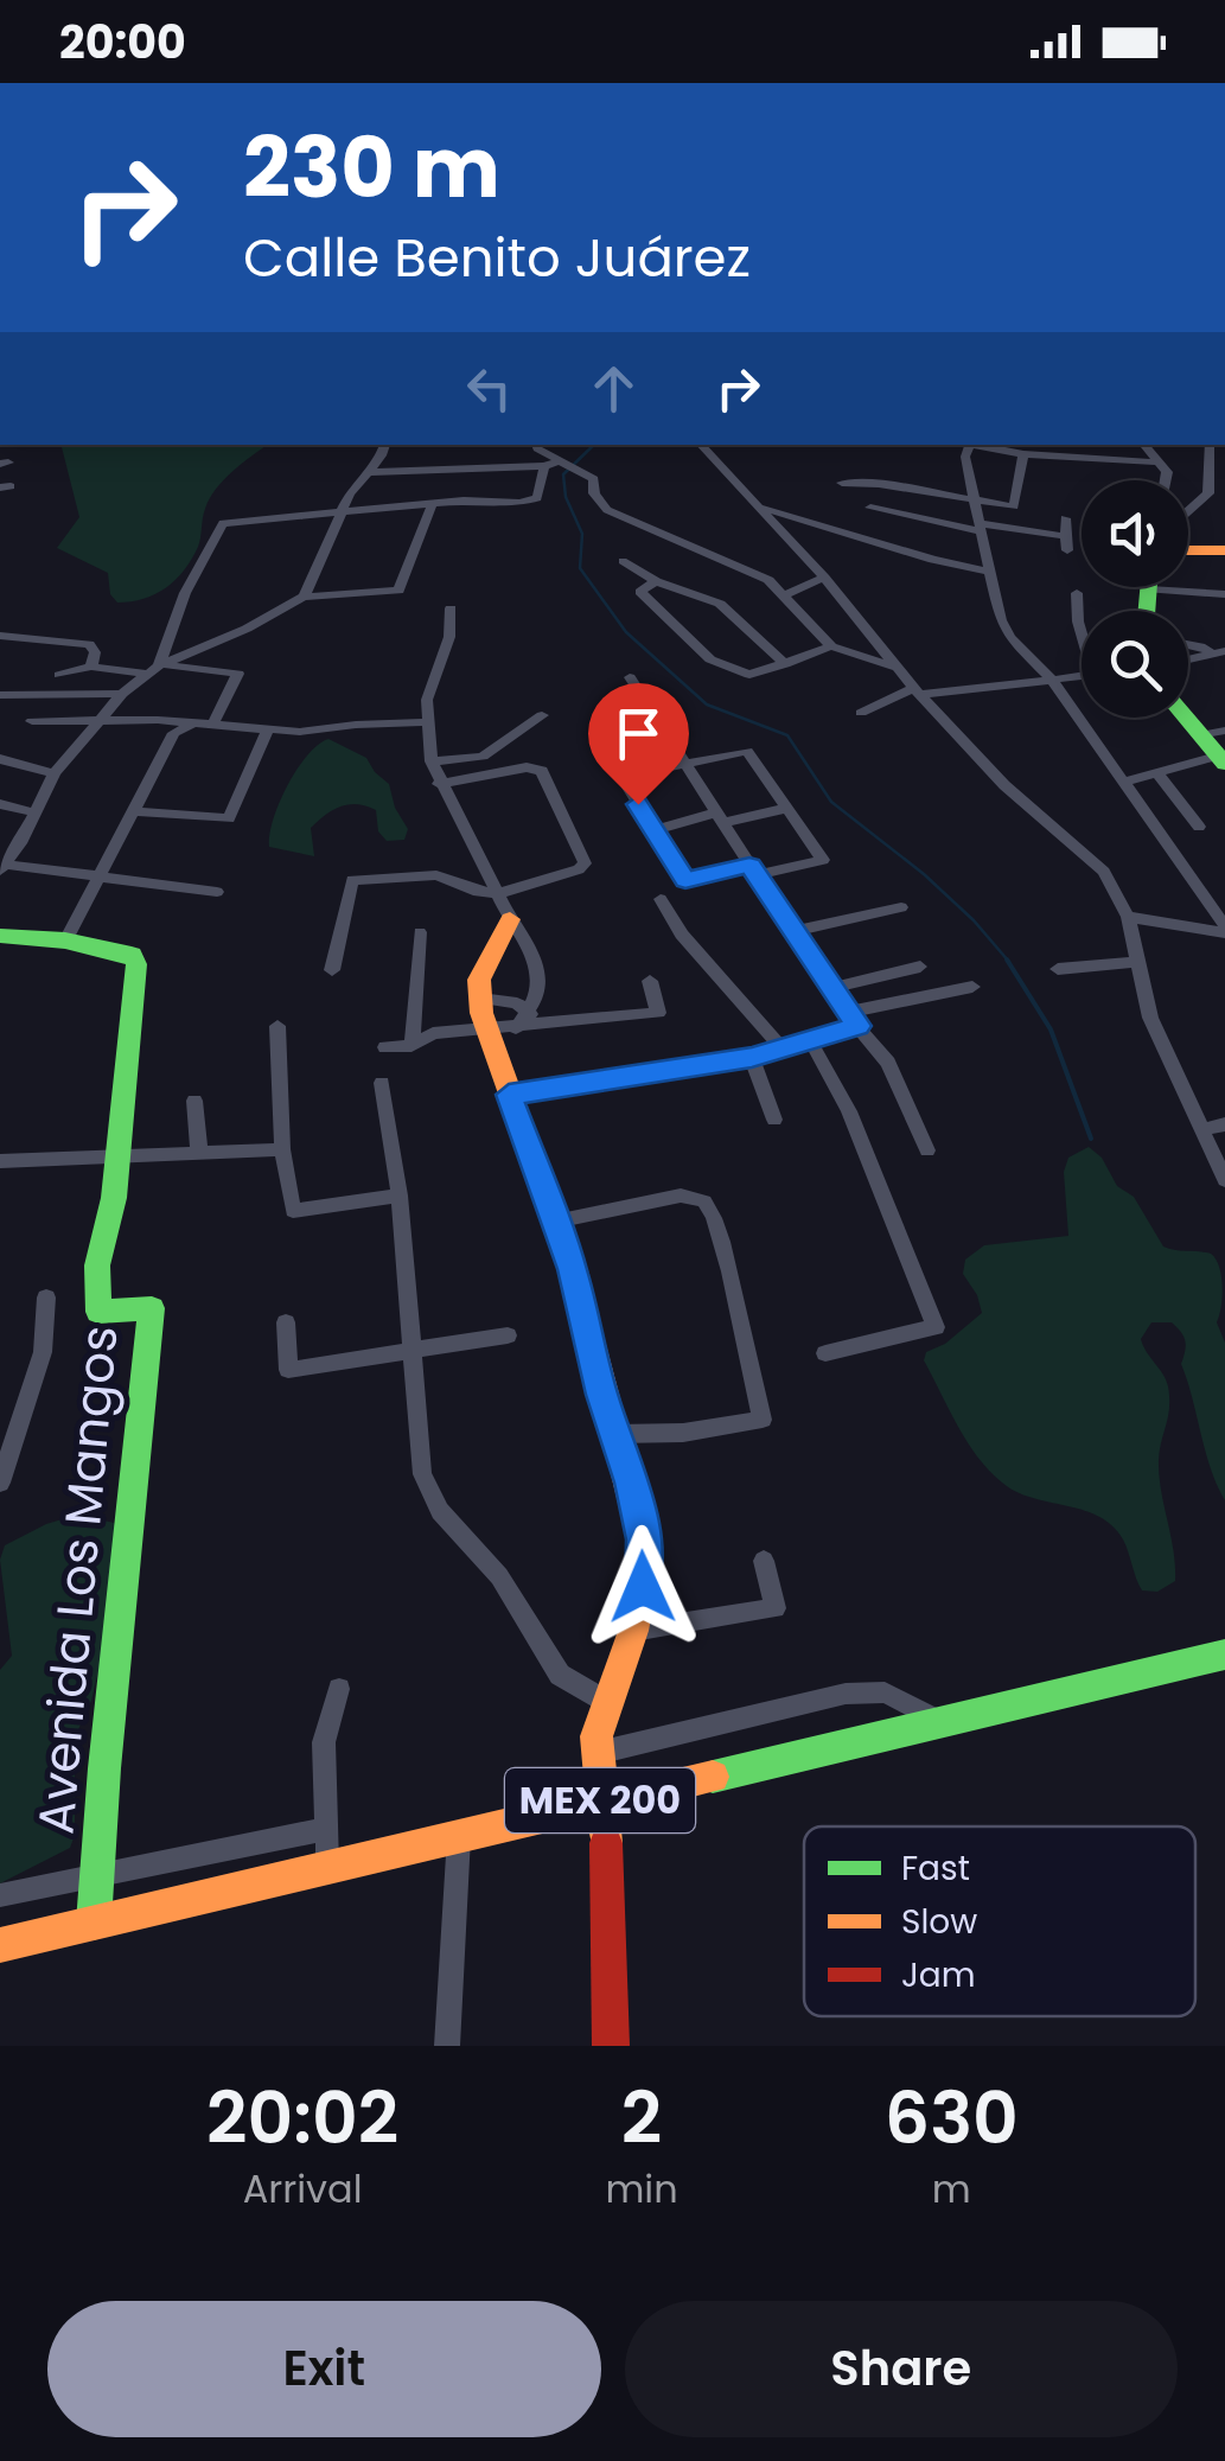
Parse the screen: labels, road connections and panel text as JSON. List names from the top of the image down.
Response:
{
  "streets": {
    "street": ["Avenida Los Mangos", "MEX 200"]
  },
  "crossings": [
    ["Avenida Los Mangos", "MEX 200"]
  ],
  "legend": ["Fast", "Slow", "Jam"],
  "page": {
    "status": "20:00",
    "turn": ["230 m", "Calle Benito Juárez"],
    "eta": [
      "20:02",
      "Arrival",
      "2",
      "min",
      "630",
      "m"
    ],
    "buttons": ["Exit", "Share"]
  }
}
